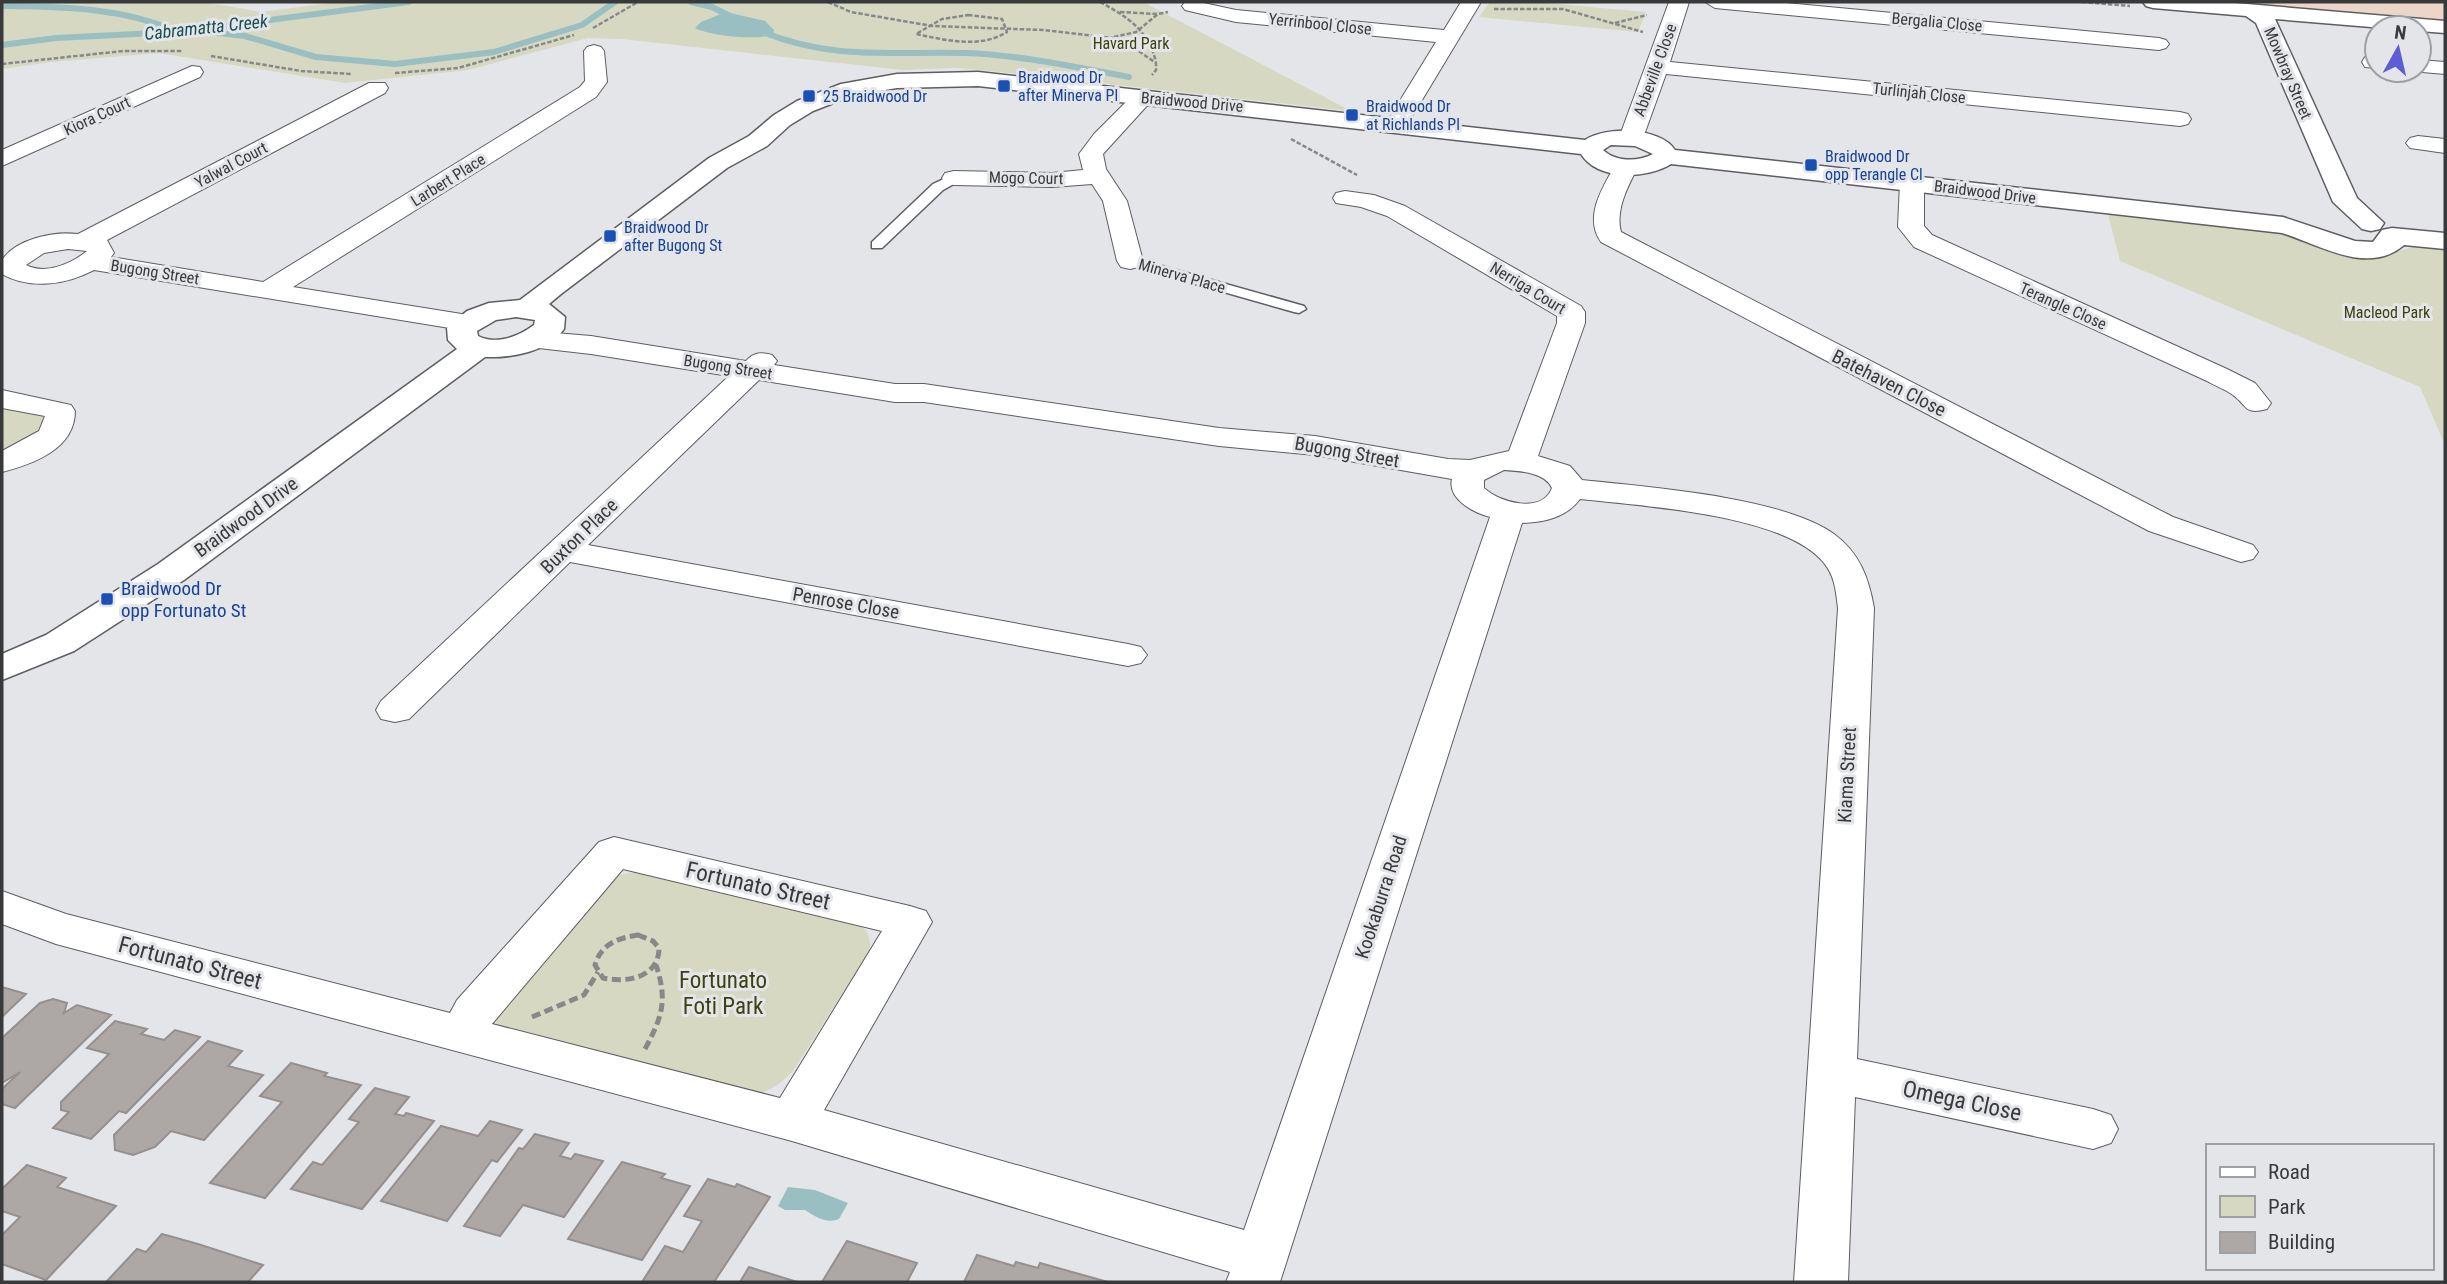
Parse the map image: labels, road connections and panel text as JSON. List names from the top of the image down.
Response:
{
  "streets": {
    "street": [
      "Bergalia Close",
      "Yerrinbool Close",
      "Abbeville Close",
      "Mowbray Street",
      "Turlinjah Close",
      "Braidwood Drive",
      "Kiora Court",
      "Yalwal Court",
      "Mogo Court",
      "Larbert Place",
      "Bugong Street",
      "Minerva Place",
      "Nerriga Court",
      "Terangle Close",
      "Batehaven Close",
      "Buxton Place",
      "Penrose Close",
      "Kiama Street",
      "Fortunato Street",
      "Kookaburra Road",
      "Omega Close"
    ]
  },
  "crossings": [
    ["Abbeville Close", "Turlinjah Close"],
    ["Abbeville Close", "Braidwood Drive"],
    ["Abbeville Close", "Batehaven Close"],
    ["Mowbray Street", "Braidwood Drive"],
    ["Braidwood Drive", "Bugong Street"],
    ["Braidwood Drive", "Terangle Close"],
    ["Braidwood Drive", "Batehaven Close"],
    ["Yalwal Court", "Bugong Street"],
    ["Mogo Court", "Minerva Place"],
    ["Larbert Place", "Bugong Street"],
    ["Bugong Street", "Buxton Place"],
    ["Buxton Place", "Penrose Close"],
    ["Kiama Street", "Omega Close"],
    ["Fortunato Street", "Kookaburra Road"]
  ],
  "water": ["Cabramatta Creek"],
  "parks": ["Havard Park", "Macleod Park", "Fortunato Foti Park"],
  "places": {
    "transit": [
      "Braidwood Dr after Minerva Pl",
      "25 Braidwood Dr",
      "Braidwood Dr at Richlands Pl",
      "Braidwood Dr opp Terangle Cl",
      "Braidwood Dr after Bugong St",
      "Braidwood Dr opp Fortunato St"
    ]
  },
  "legend": ["Road", "Park", "Building"],
  "north": "top"
}
